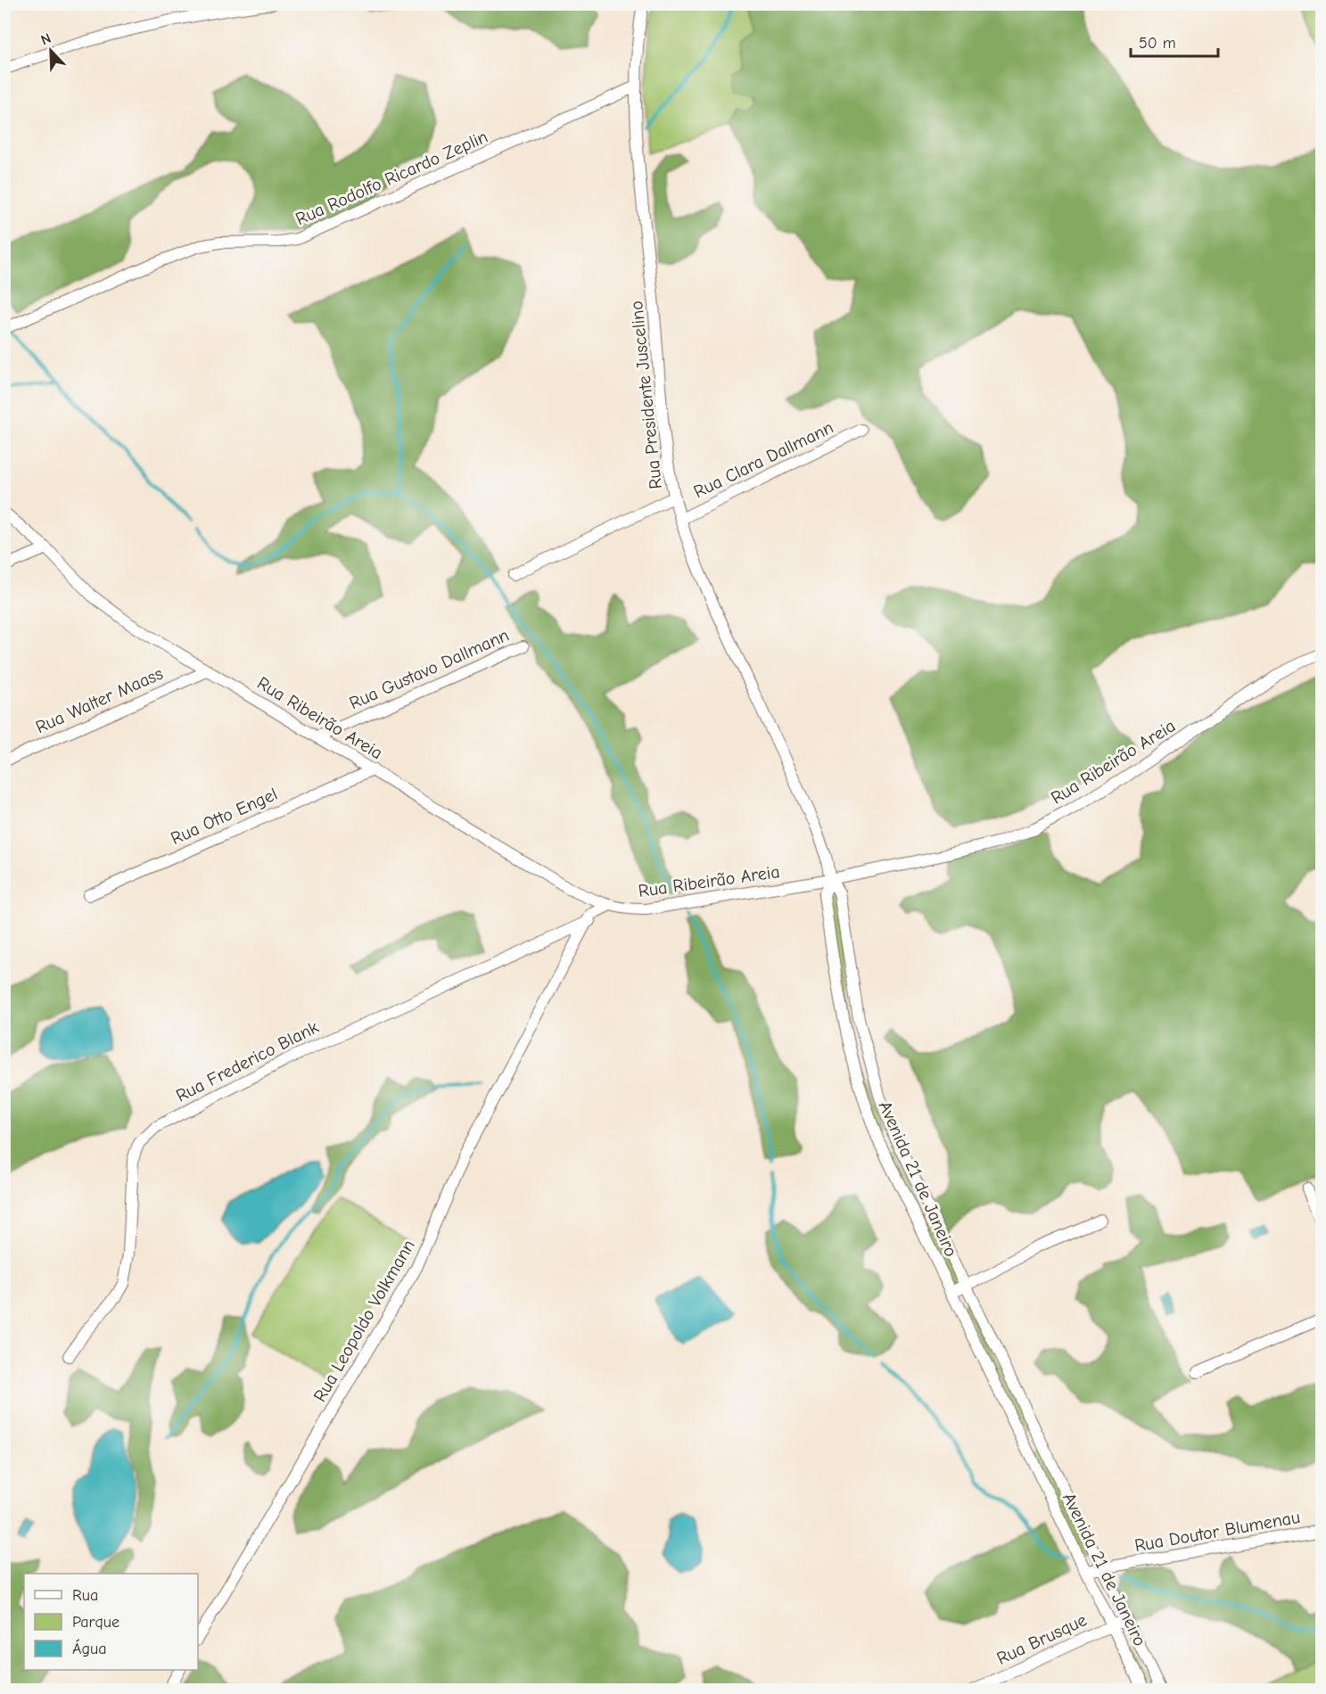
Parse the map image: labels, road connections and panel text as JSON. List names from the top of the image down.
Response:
{
  "streets": {
    "street": [
      "Rua Rodolfo Ricardo Zeplin",
      "Rua Presidente Juscelino",
      "Rua Clara Dallmann",
      "Rua Gustavo Dallmann",
      "Rua Walter Maass",
      "Rua Ribeirão Areia",
      "Rua Otto Engel",
      "Rua Frederico Blank",
      "Avenida 21 de Janeiro",
      "Rua Leopoldo Volkmann",
      "Rua Doutor Blumenau",
      "Rua Brusque"
    ]
  },
  "crossings": [
    ["Rua Rodolfo Ricardo Zeplin", "Rua Presidente Juscelino"],
    ["Rua Presidente Juscelino", "Rua Clara Dallmann"],
    ["Rua Presidente Juscelino", "Rua Ribeirão Areia"],
    ["Rua Presidente Juscelino", "Avenida 21 de Janeiro"],
    ["Rua Gustavo Dallmann", "Rua Ribeirão Areia"],
    ["Rua Walter Maass", "Rua Ribeirão Areia"],
    ["Rua Ribeirão Areia", "Rua Otto Engel"],
    ["Rua Ribeirão Areia", "Avenida 21 de Janeiro"],
    ["Rua Frederico Blank", "Rua Leopoldo Volkmann"],
    ["Avenida 21 de Janeiro", "Rua Doutor Blumenau"],
    ["Avenida 21 de Janeiro", "Rua Brusque"]
  ],
  "legend": ["Rua", "Parque", "Água"],
  "scale_bar": "50 m",
  "north": "top left"
}
